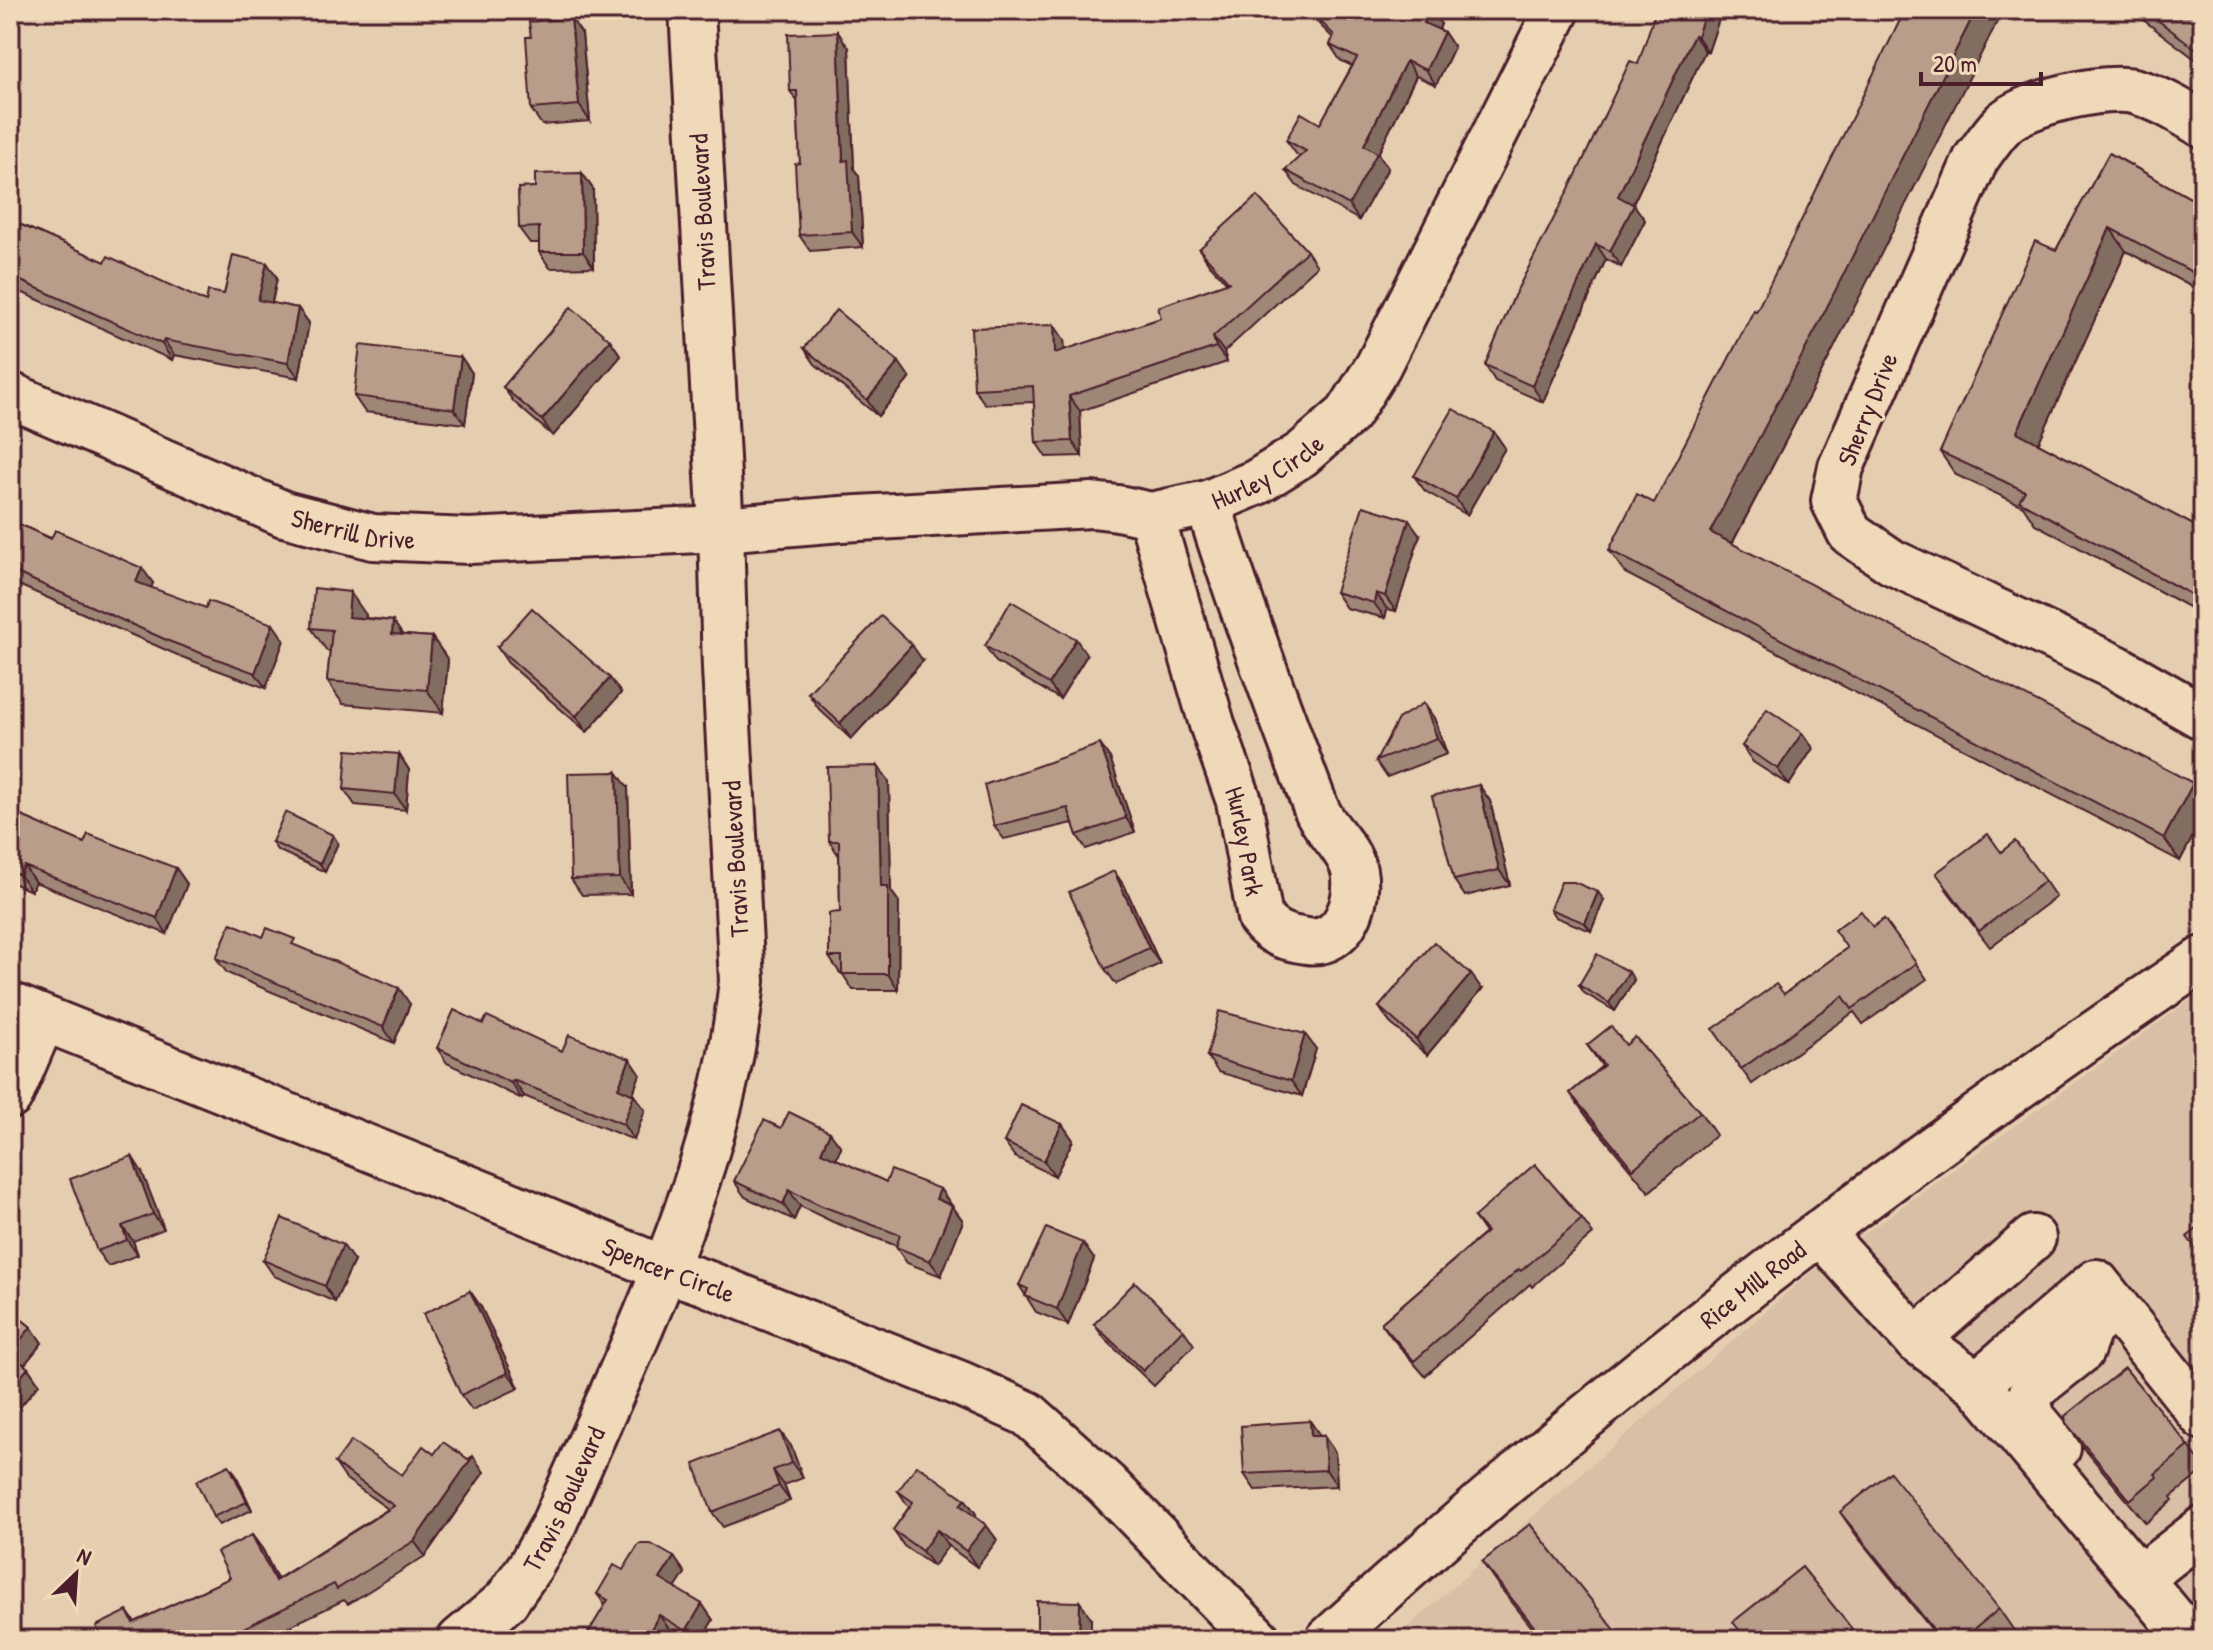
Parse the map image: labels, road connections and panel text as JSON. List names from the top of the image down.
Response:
{
  "streets": {
    "street": [
      "Travis Boulevard",
      "Sherry Drive",
      "Hurley Circle",
      "Sherrill Drive",
      "Hurley Park",
      "Spencer Circle",
      "Rice Mill Road"
    ]
  },
  "crossings": [
    ["Travis Boulevard", "Hurley Circle"],
    ["Travis Boulevard", "Sherrill Drive"],
    ["Travis Boulevard", "Spencer Circle"],
    ["Hurley Circle", "Sherrill Drive"],
    ["Hurley Circle", "Hurley Park"]
  ],
  "scale_bar": "20 m",
  "north": "top right"
}
